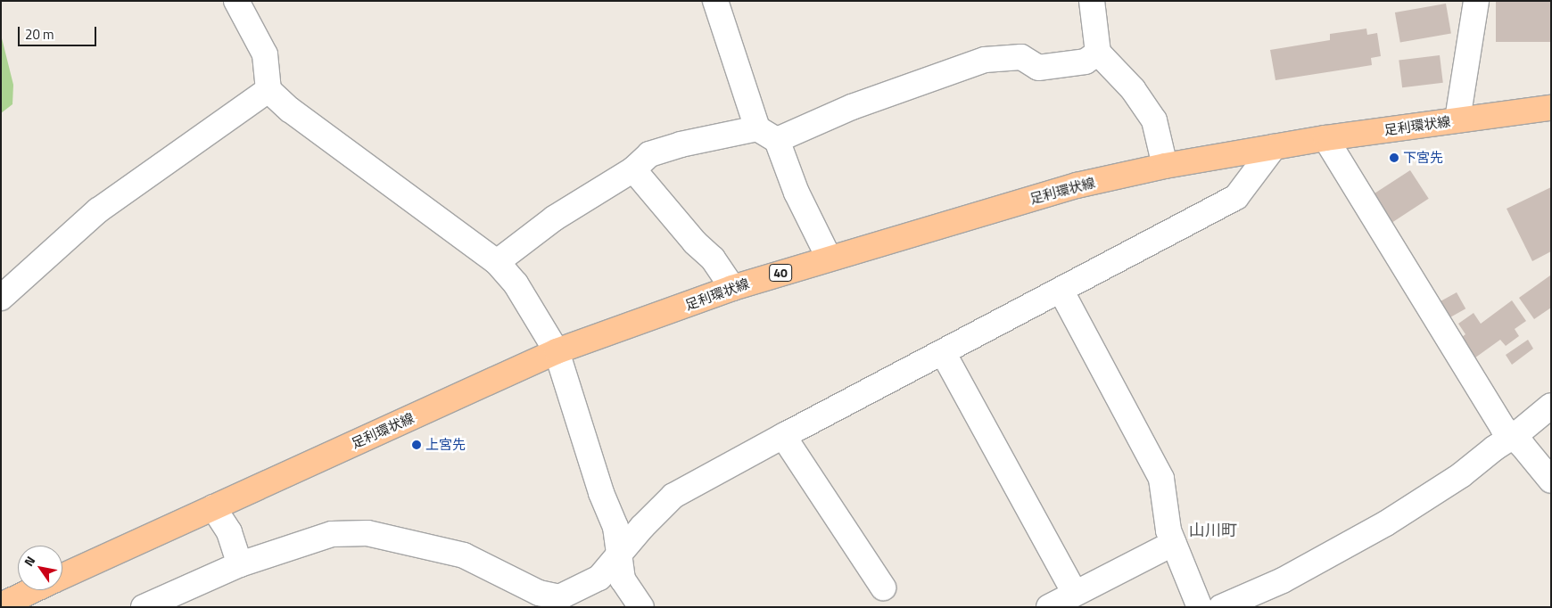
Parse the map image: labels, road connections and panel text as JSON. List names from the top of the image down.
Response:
{
  "streets": {
    "main road": ["足利環状線", "40"]
  },
  "districts": ["山川町"],
  "places": ["下宮先", "上宮先"],
  "scale_bar": "20 m",
  "north": "top left"
}
